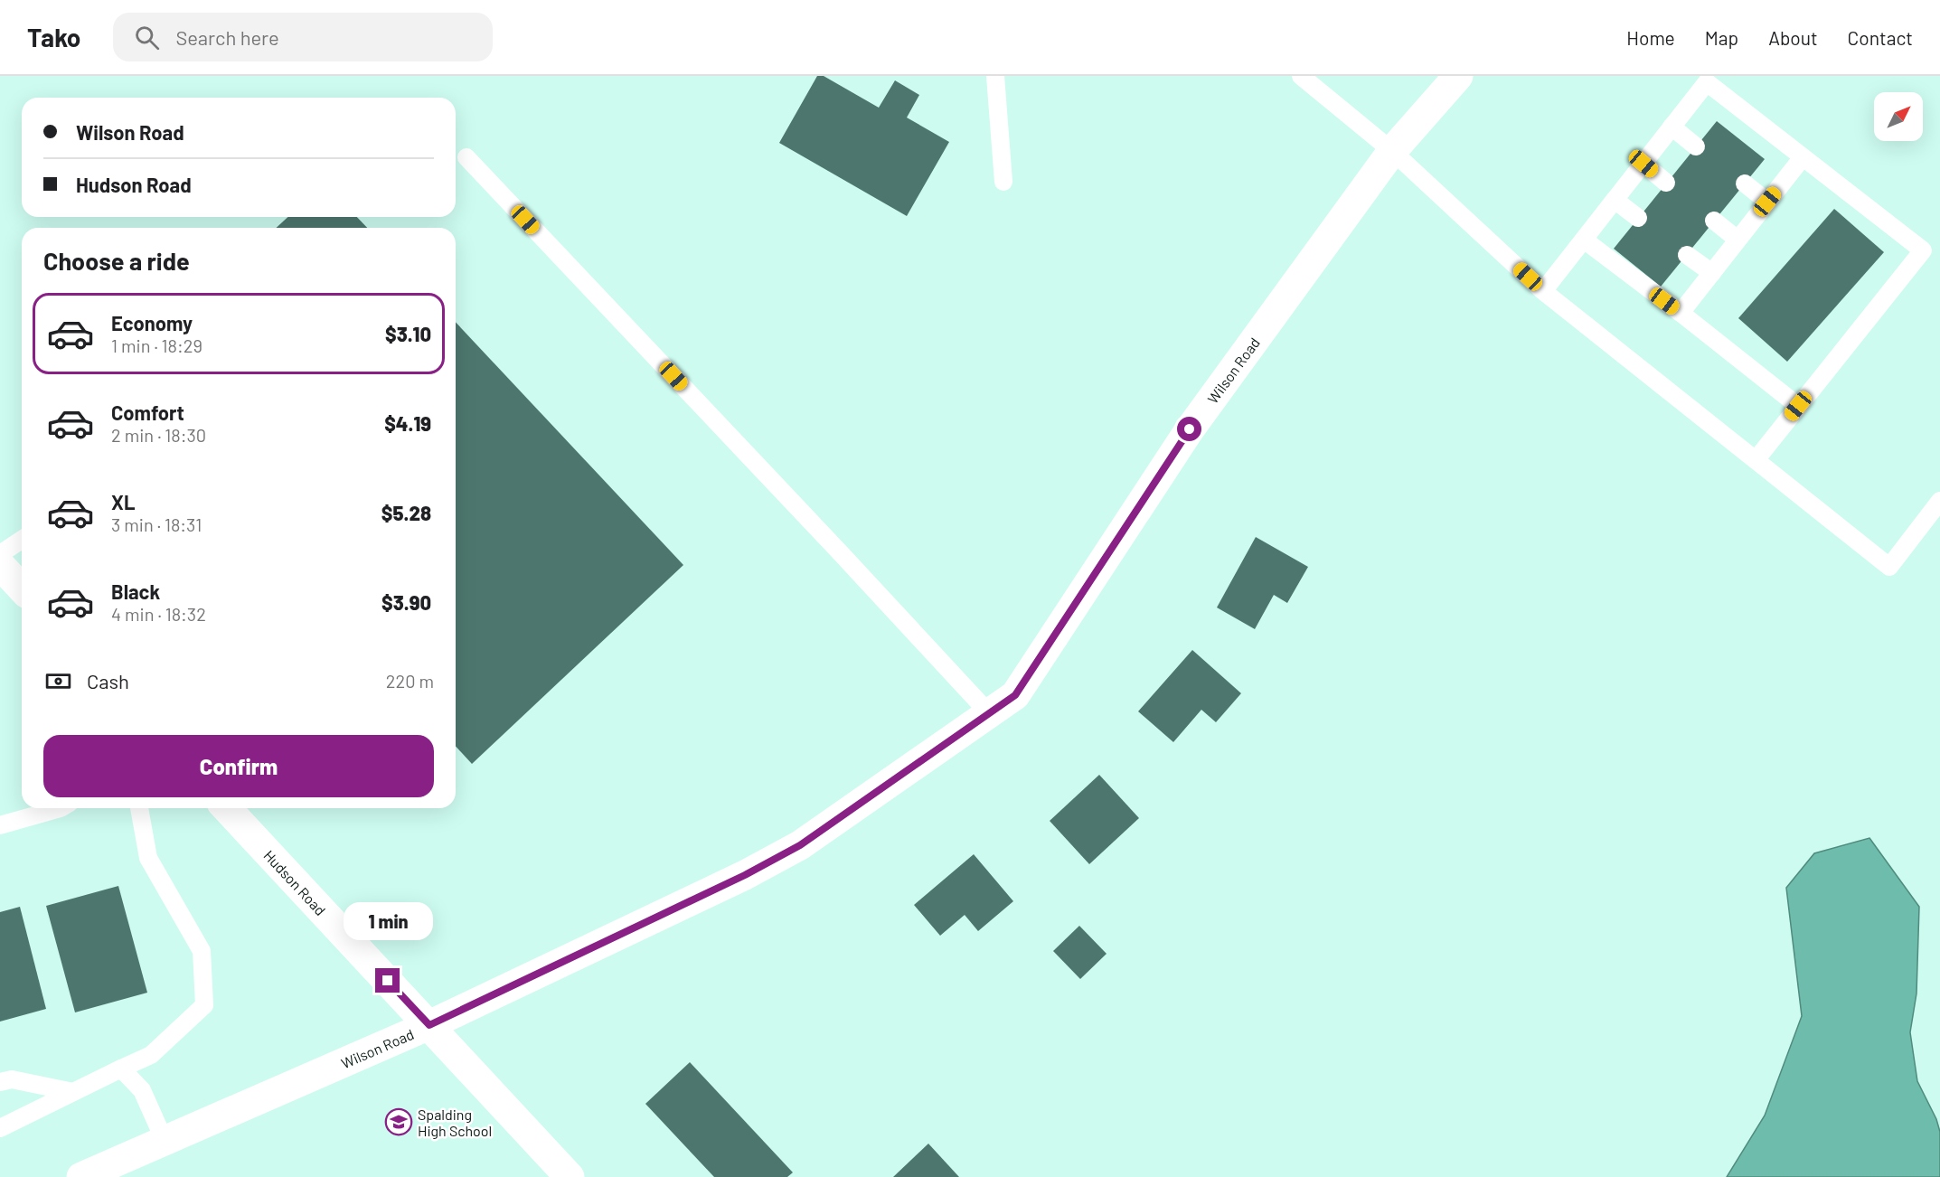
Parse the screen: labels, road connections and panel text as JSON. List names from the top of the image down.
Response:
{
  "streets": {
    "street": ["Wilson Road", "Hudson Road"]
  },
  "crossings": [
    ["Wilson Road", "Hudson Road"]
  ],
  "places": {
    "school or university": ["Spalding High School"]
  },
  "north": "top right",
  "page": {
    "header": "Tako",
    "search": "Search here",
    "nav": [
      "Home",
      "Map",
      "About",
      "Contact"
    ],
    "banner": ["Wilson Road", "Hudson Road"],
    "heading": "Choose a ride",
    "list": [
      {
        "name": "Economy",
        "note": "1 min · 18:29",
        "value": "$3.10"
      },
      {
        "name": "Comfort",
        "note": "2 min · 18:30",
        "value": "$4.19"
      },
      {
        "name": "XL",
        "note": "3 min · 18:31",
        "value": "$5.28"
      },
      {
        "name": "Black",
        "note": "4 min · 18:32",
        "value": "$3.90"
      }
    ],
    "pay": ["Cash", "220 m"],
    "buttons": "Confirm",
    "bubble": "1 min"
  }
}
